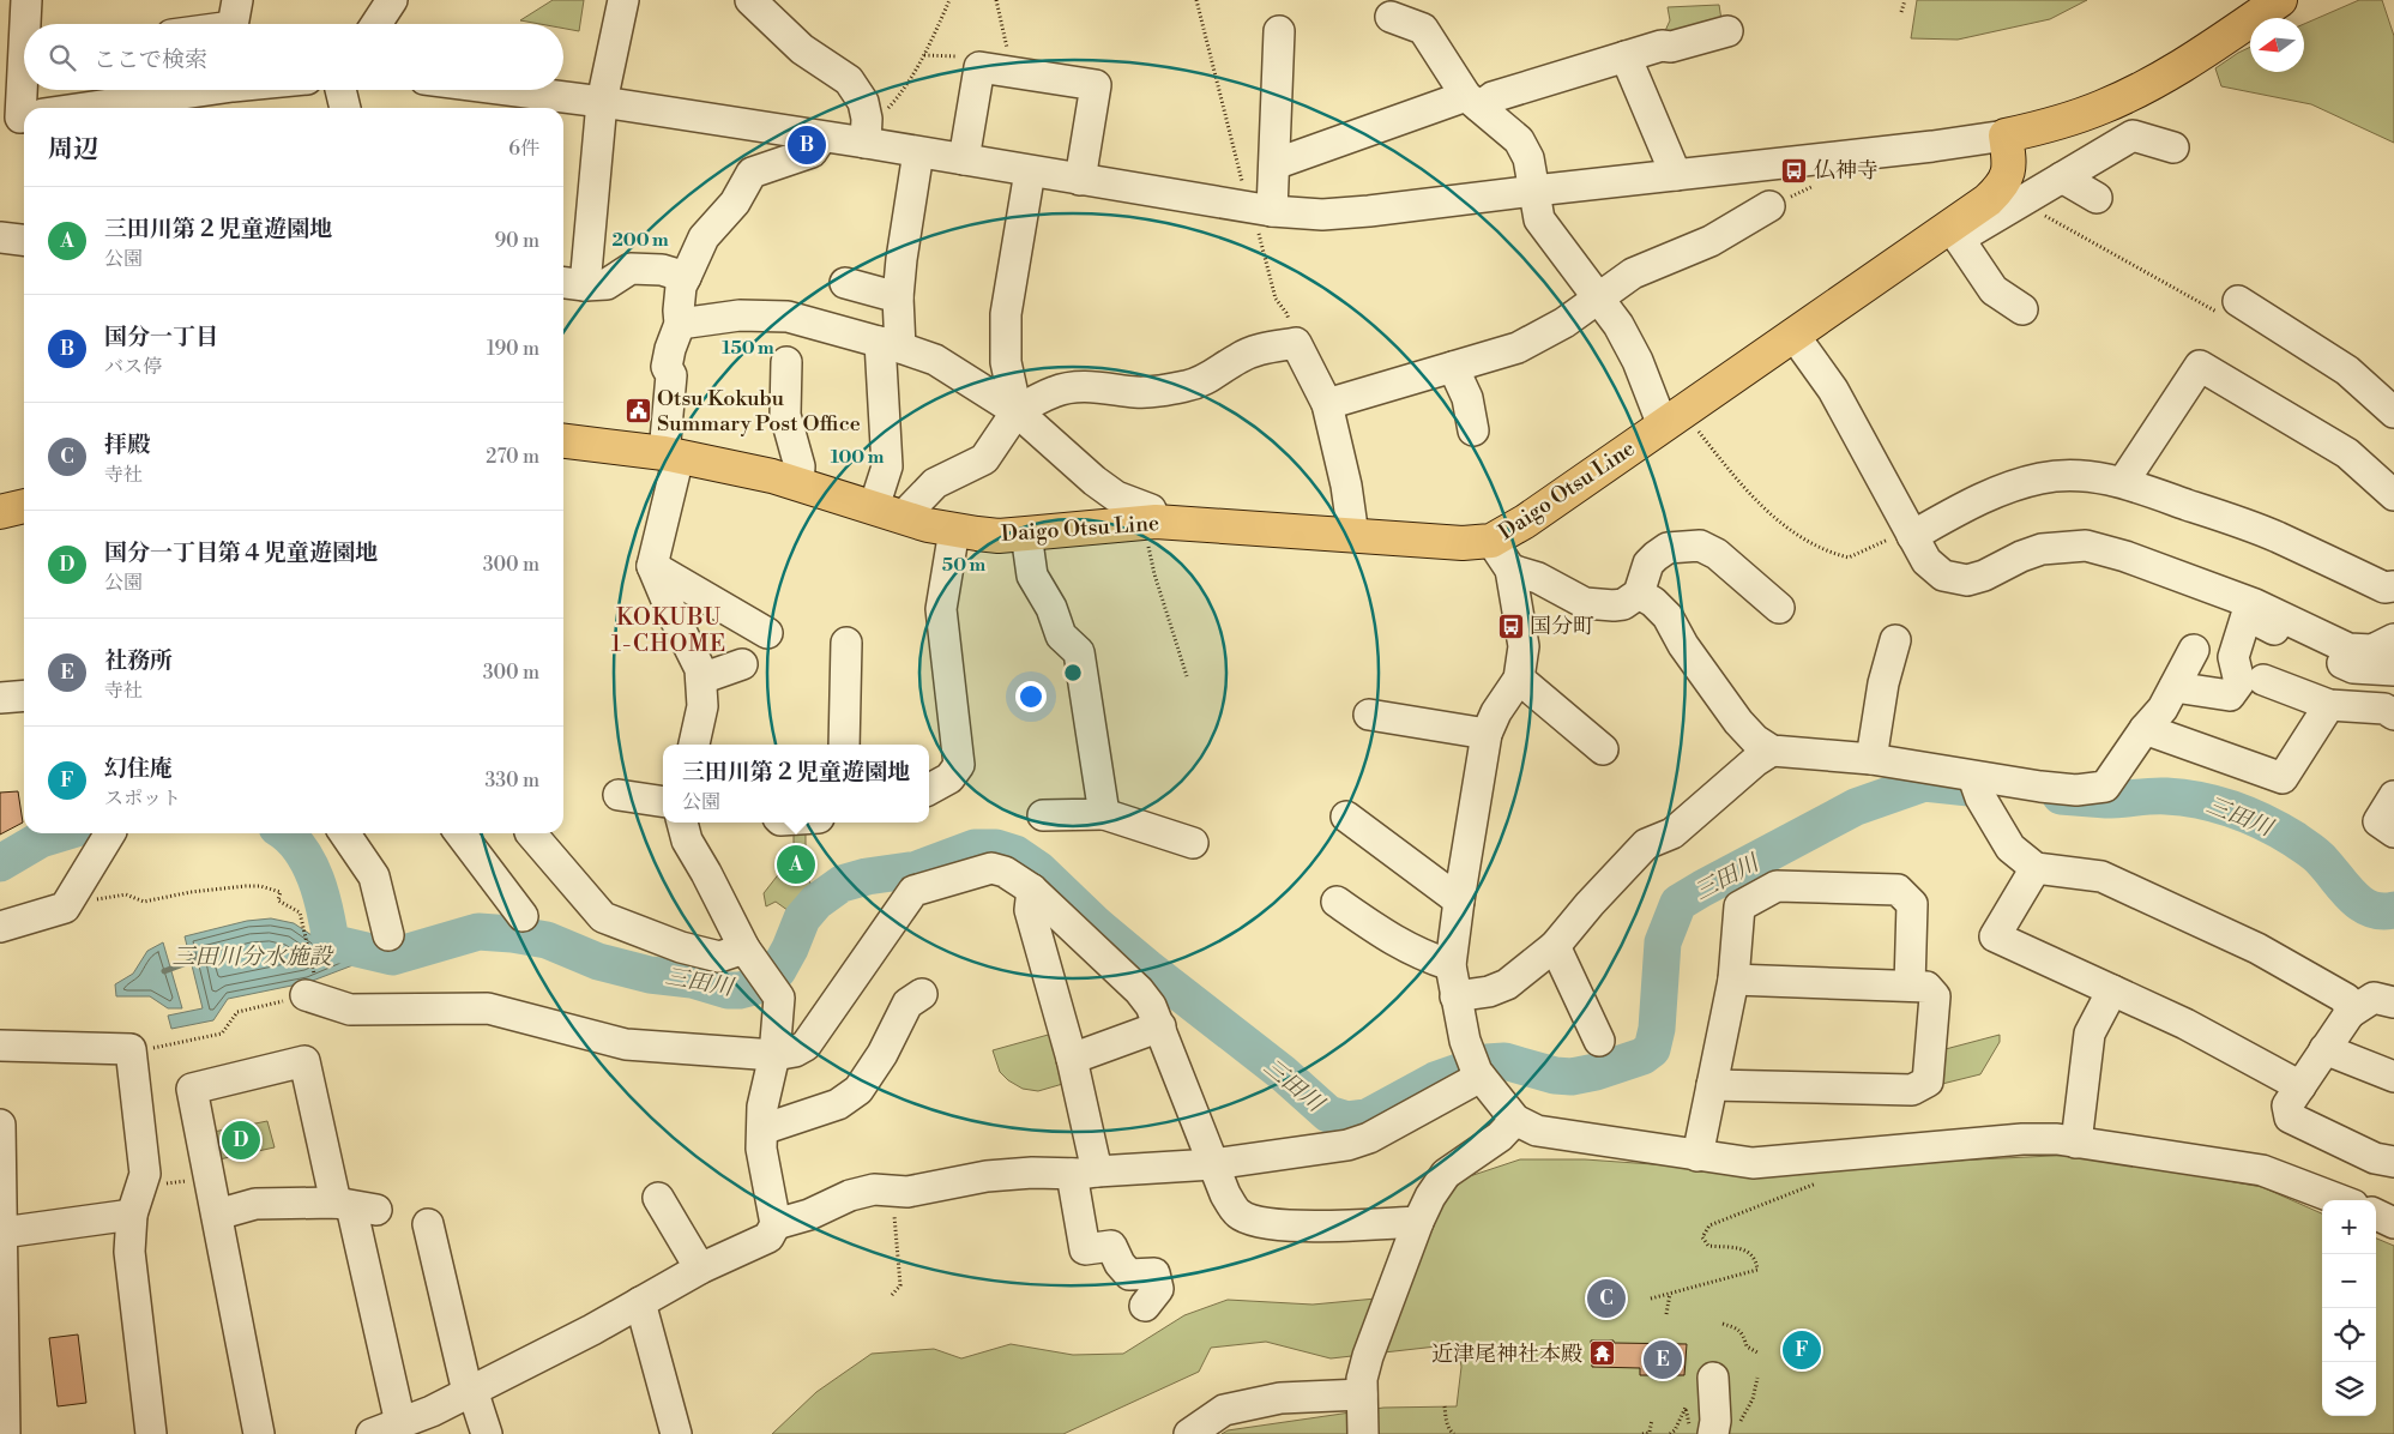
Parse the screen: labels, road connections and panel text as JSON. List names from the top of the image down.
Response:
{
  "streets": {
    "main road": ["Daigo Otsu Line"]
  },
  "districts": ["KOKUBU 1-CHOME"],
  "water": ["三田川", "三田川分水施設"],
  "places": {
    "bus stop": ["仏神寺", "国分町"],
    "public building": ["Otsu Kokubu Summary Post Office"],
    "temple": ["近津尾神社本殿"]
  },
  "north": "left",
  "page": {
    "search": "ここで検索",
    "heading": ["周辺", "6件"],
    "pins": [
      "B",
      "A",
      "D",
      "C",
      "F",
      "E"
    ],
    "list": [
      {
        "mark": "A",
        "name": "三田川第２児童遊園地",
        "note": "公園",
        "value": "90 m"
      },
      {
        "mark": "B",
        "name": "国分一丁目",
        "note": "バス停",
        "value": "190 m"
      },
      {
        "mark": "C",
        "name": "拝殿",
        "note": "寺社",
        "value": "270 m"
      },
      {
        "mark": "D",
        "name": "国分一丁目第４児童遊園地",
        "note": "公園",
        "value": "300 m"
      },
      {
        "mark": "E",
        "name": "社務所",
        "note": "寺社",
        "value": "300 m"
      },
      {
        "mark": "F",
        "name": "幻住庵",
        "note": "スポット",
        "value": "330 m"
      }
    ],
    "popup": ["三田川第２児童遊園地", "公園"],
    "map_buttons": ["+", "−"]
  },
  "rings": [
    "200 m",
    "150 m",
    "100 m",
    "50 m"
  ]
}
